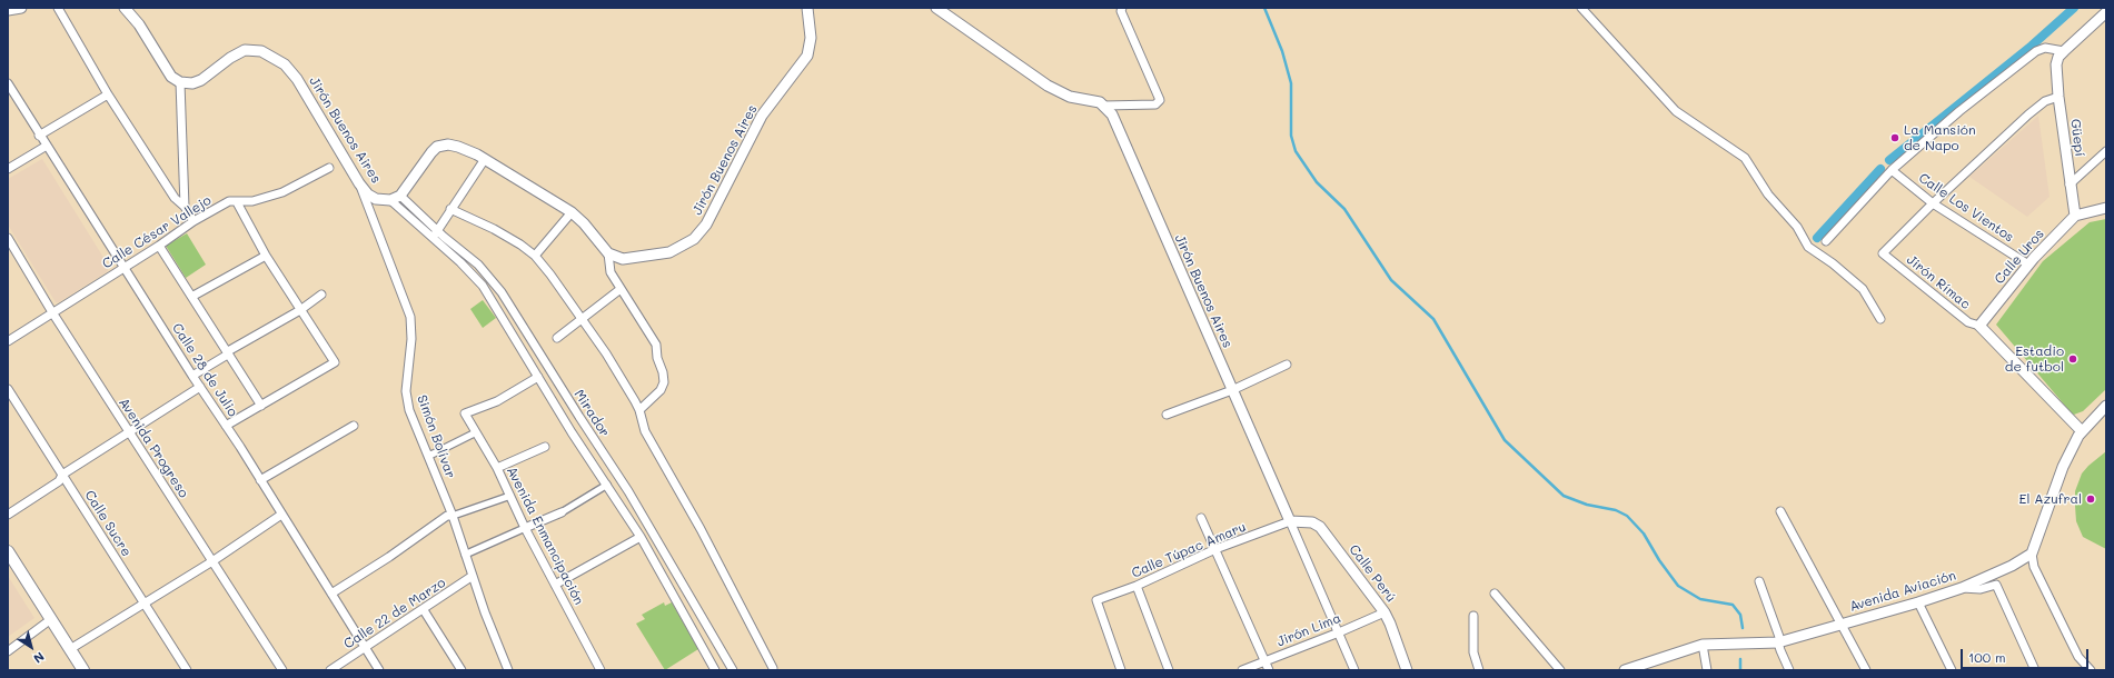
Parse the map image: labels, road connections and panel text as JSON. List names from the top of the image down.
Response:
{
  "streets": {
    "street": [
      "Jirón Buenos Aires",
      "Güepí",
      "Calle Los Vientos",
      "Calle César Vallejo",
      "Calle Uros",
      "Jirón Rímac",
      "Calle 28 de Julio",
      "Mirador",
      "Simón Bolívar",
      "Avenida Progreso",
      "Calle Sucre",
      "Avenida Enmancipación",
      "Calle Túpac Amaru",
      "Calle Perú",
      "Avenida Aviación",
      "Calle 22 de Marzo",
      "Jirón Lima"
    ]
  },
  "crossings": [
    ["Jirón Buenos Aires", "Mirador"],
    ["Jirón Buenos Aires", "Simón Bolívar"],
    ["Jirón Buenos Aires", "Calle Túpac Amaru"],
    ["Jirón Buenos Aires", "Calle Perú"],
    ["Jirón Buenos Aires", "Jirón Lima"],
    ["Güepí", "Calle Uros"],
    ["Calle Los Vientos", "Calle Uros"],
    ["Calle Los Vientos", "Jirón Rímac"],
    ["Calle César Vallejo", "Calle 28 de Julio"],
    ["Calle César Vallejo", "Avenida Progreso"],
    ["Calle Uros", "Jirón Rímac"],
    ["Calle 28 de Julio", "Calle 22 de Marzo"],
    ["Mirador", "Avenida Enmancipación"],
    ["Simón Bolívar", "Calle 22 de Marzo"],
    ["Calle Túpac Amaru", "Calle Perú"],
    ["Calle Perú", "Jirón Lima"]
  ],
  "places": ["La Mansión de Napo", "Estadio de futbol", "El Azufral"],
  "scale_bar": "100 m",
  "north": "bottom right"
}
